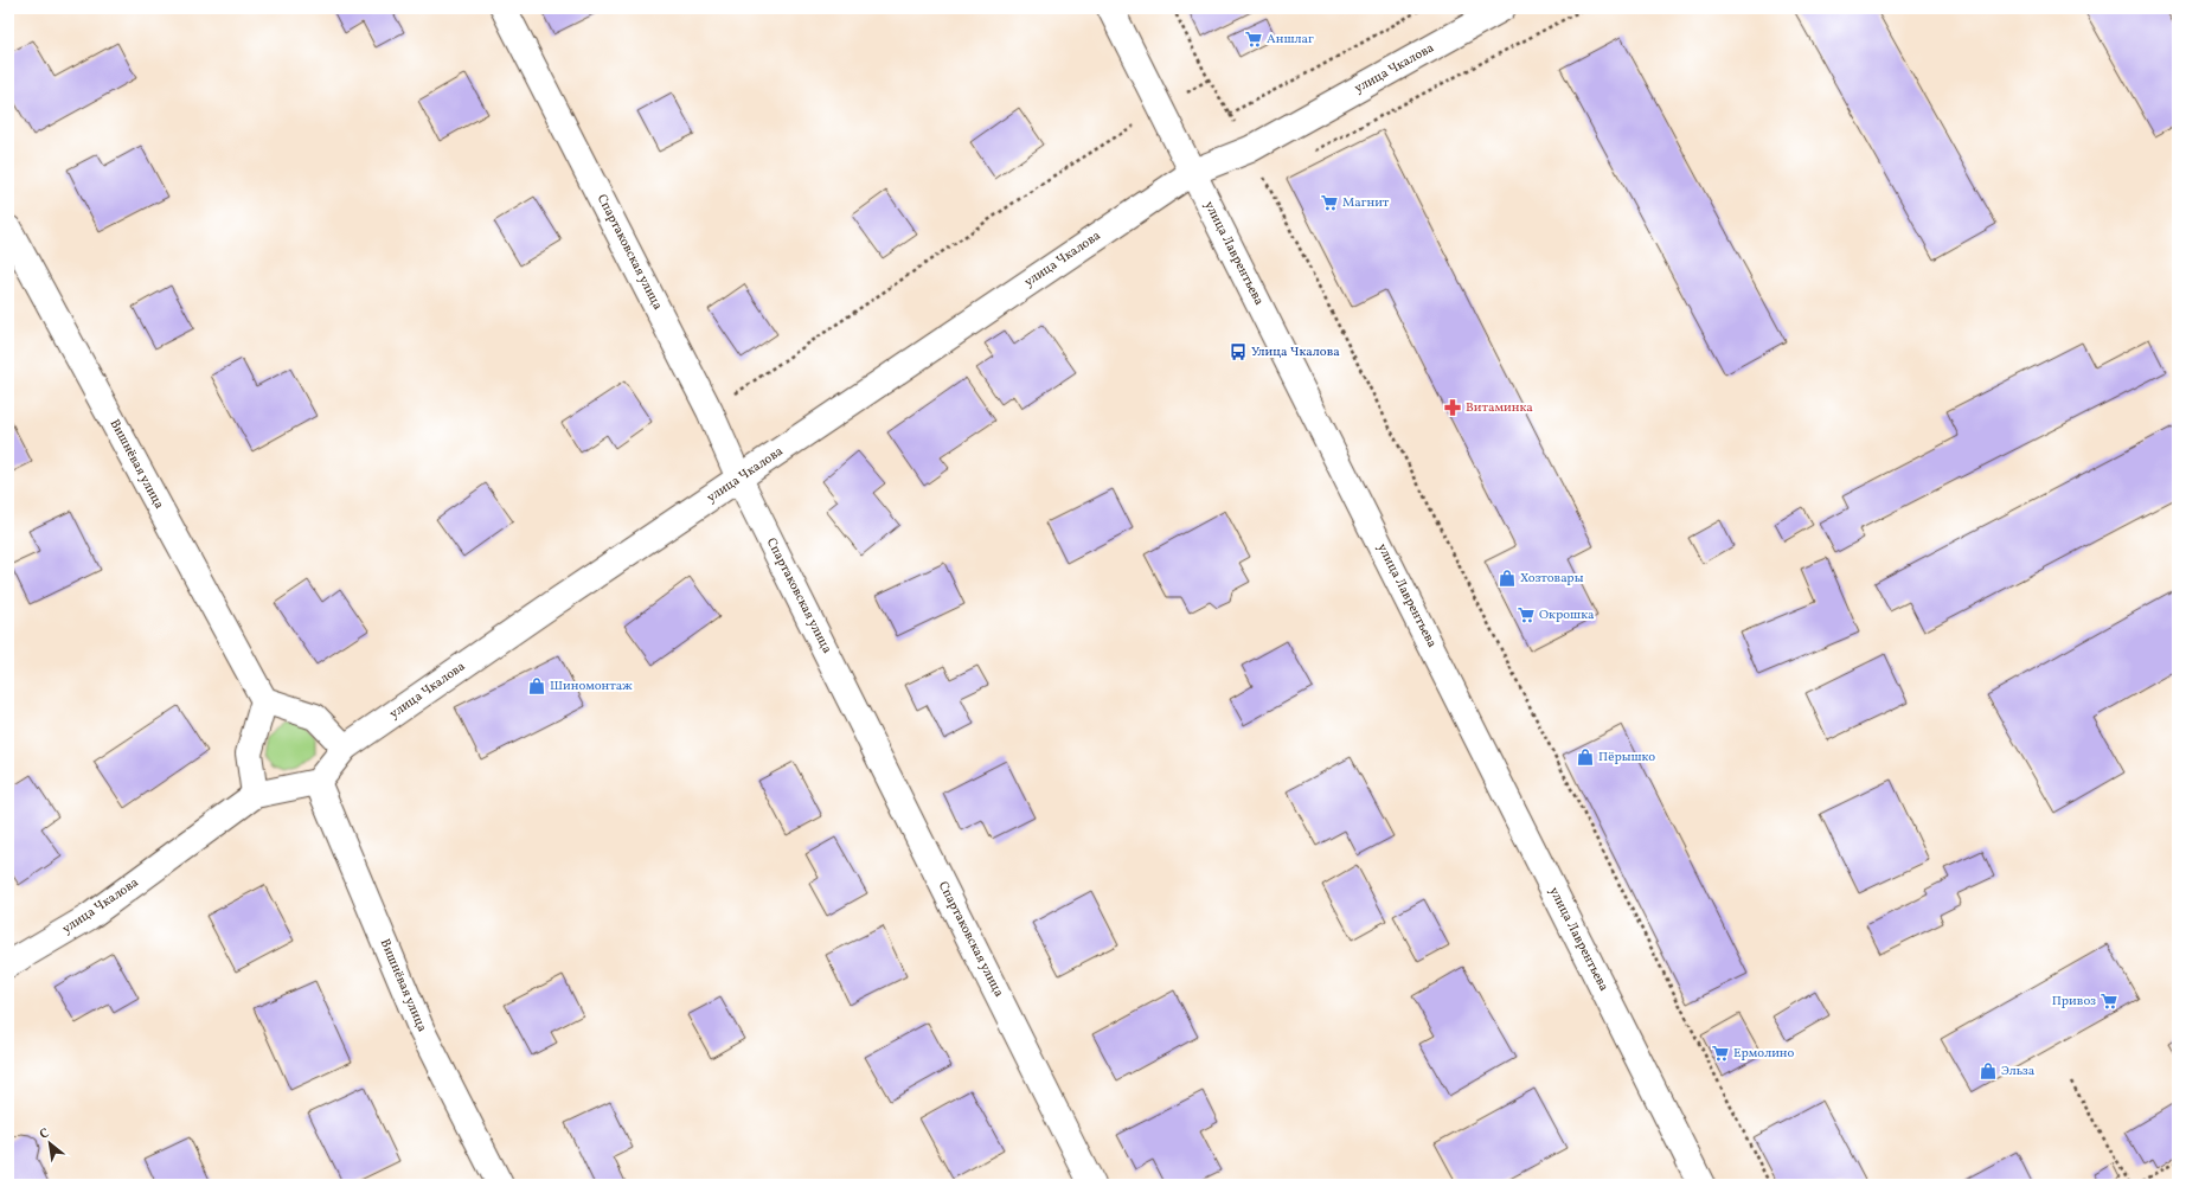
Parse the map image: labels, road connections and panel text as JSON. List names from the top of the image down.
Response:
{
  "streets": {
    "street": [
      "улица Чкалова",
      "Спартаковская улица",
      "улица Лаврентьева",
      "Вишнёвая улица"
    ]
  },
  "crossings": [
    ["улица Чкалова", "Спартаковская улица"],
    ["улица Чкалова", "улица Лаврентьева"],
    ["улица Чкалова", "Вишнёвая улица"]
  ],
  "places": {
    "supermarket": [
      "Аншлаг",
      "Магнит",
      "Окрошка",
      "Привоз",
      "Ермолино"
    ],
    "bus stop": ["Улица Чкалова"],
    "pharmacy": ["Витаминка"],
    "shop": [
      "Хозтовары",
      "Шиномонтаж",
      "Пёрышко",
      "Эльза"
    ]
  },
  "north": "top left"
}
